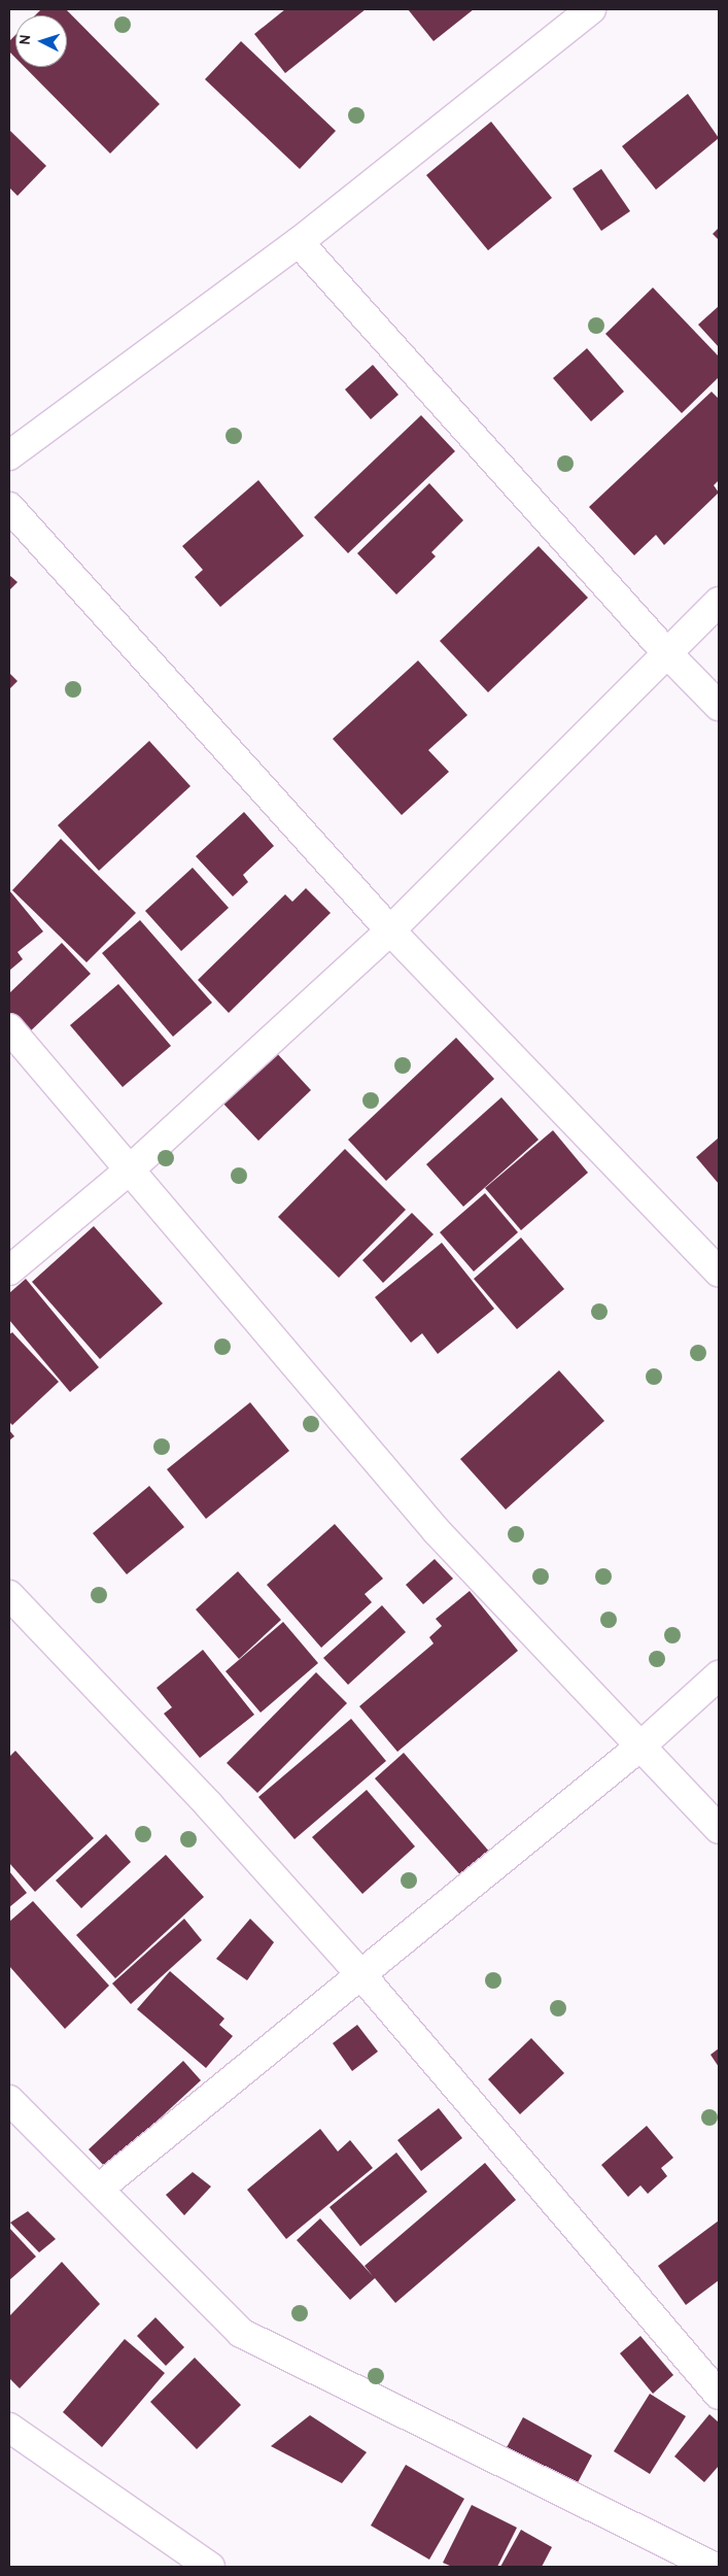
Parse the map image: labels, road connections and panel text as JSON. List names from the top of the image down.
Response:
{
  "north": "left"
}
